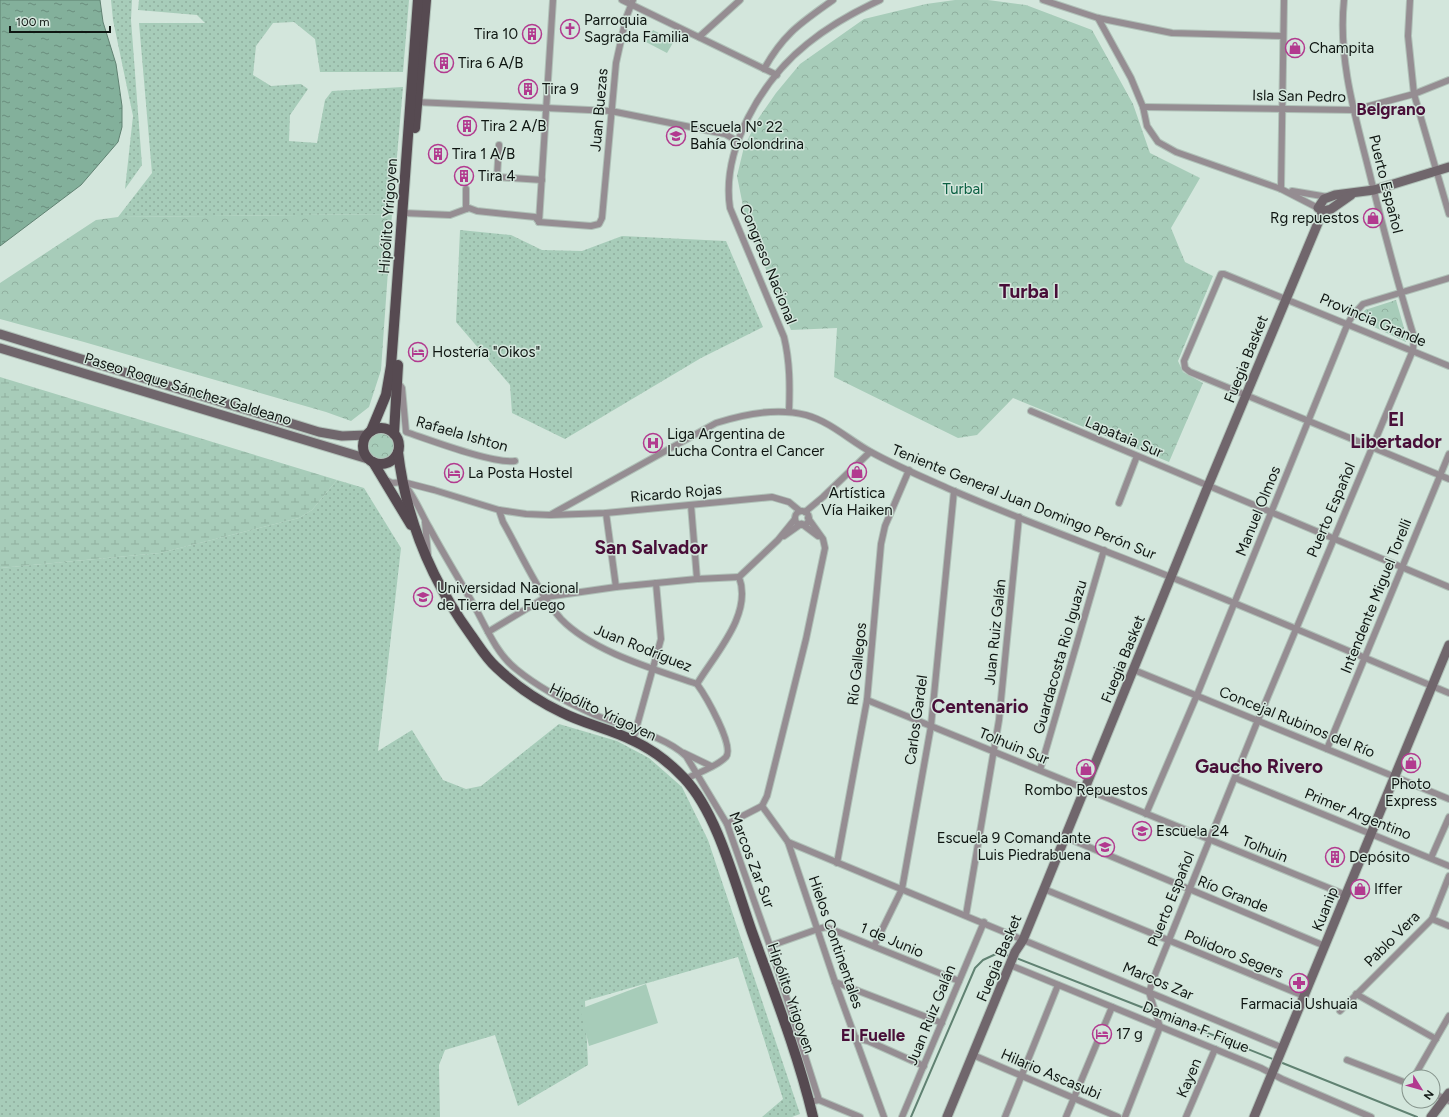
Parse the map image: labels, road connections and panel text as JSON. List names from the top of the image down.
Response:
{
  "streets": {
    "main road": [
      "Hipólito Yrigoyen",
      "Fuegia Basket",
      "Paseo Roque Sánchez Galdeano",
      "Kuanip"
    ],
    "street": [
      "Isla San Pedro",
      "Juan Buezas",
      "Puerto Español",
      "Congreso Nacional",
      "Provincia Grande",
      "Rafaela Ishton",
      "Lapataia Sur",
      "Ricardo Rojas",
      "Teniente General Juan Domingo Perón Sur",
      "Manuel Olmos",
      "Intendente Miguel Torelli",
      "Juan Ruiz Galán",
      "Juan Rodríguez",
      "Guardacosta Rio Iguazu",
      "Río Gallegos",
      "Carlos Gardel",
      "Concejal Rubinos del Río",
      "Tolhuin Sur",
      "Primer Argentino",
      "Tolhuin",
      "Marcos Zar Sur",
      "Río Grande",
      "Pablo Vera",
      "1 de Junio",
      "Hielos Continentales",
      "Polidoro Segers",
      "Marcos Zar",
      "Damiana F. Fique",
      "Hilario Ascasubi",
      "Kayen"
    ]
  },
  "crossings": [
    ["Isla San Pedro", "Puerto Español"],
    ["Puerto Español", "Provincia Grande"],
    ["Puerto Español", "Lapataia Sur"],
    ["Puerto Español", "Teniente General Juan Domingo Perón Sur"],
    ["Puerto Español", "Manuel Olmos"],
    ["Puerto Español", "Concejal Rubinos del Río"],
    ["Puerto Español", "Primer Argentino"],
    ["Puerto Español", "Tolhuin"],
    ["Puerto Español", "Río Grande"],
    ["Puerto Español", "Polidoro Segers"],
    ["Puerto Español", "Marcos Zar"],
    ["Hipólito Yrigoyen", "Paseo Roque Sánchez Galdeano"],
    ["Hipólito Yrigoyen", "Rafaela Ishton"],
    ["Hipólito Yrigoyen", "Juan Rodríguez"],
    ["Hipólito Yrigoyen", "Marcos Zar Sur"],
    ["Congreso Nacional", "Teniente General Juan Domingo Perón Sur"],
    ["Provincia Grande", "Fuegia Basket"],
    ["Provincia Grande", "Manuel Olmos"],
    ["Fuegia Basket", "Lapataia Sur"],
    ["Fuegia Basket", "Teniente General Juan Domingo Perón Sur"],
    ["Fuegia Basket", "Concejal Rubinos del Río"],
    ["Fuegia Basket", "Tolhuin Sur"],
    ["Fuegia Basket", "Tolhuin"],
    ["Fuegia Basket", "Río Grande"],
    ["Fuegia Basket", "Polidoro Segers"],
    ["Fuegia Basket", "Marcos Zar"],
    ["Fuegia Basket", "Damiana F. Fique"],
    ["Fuegia Basket", "Hilario Ascasubi"],
    ["Lapataia Sur", "Manuel Olmos"],
    ["Lapataia Sur", "Intendente Miguel Torelli"],
    ["Ricardo Rojas", "Teniente General Juan Domingo Perón Sur"],
    ["Teniente General Juan Domingo Perón Sur", "Manuel Olmos"],
    ["Teniente General Juan Domingo Perón Sur", "Intendente Miguel Torelli"],
    ["Teniente General Juan Domingo Perón Sur", "Juan Ruiz Galán"],
    ["Teniente General Juan Domingo Perón Sur", "Guardacosta Rio Iguazu"],
    ["Teniente General Juan Domingo Perón Sur", "Río Gallegos"],
    ["Teniente General Juan Domingo Perón Sur", "Carlos Gardel"],
    ["Teniente General Juan Domingo Perón Sur", "Kuanip"],
    ["Manuel Olmos", "Concejal Rubinos del Río"],
    ["Manuel Olmos", "Tolhuin"],
    ["Intendente Miguel Torelli", "Concejal Rubinos del Río"],
    ["Juan Ruiz Galán", "Tolhuin Sur"],
    ["Juan Ruiz Galán", "1 de Junio"],
    ["Juan Rodríguez", "Marcos Zar Sur"],
    ["Guardacosta Rio Iguazu", "Tolhuin Sur"],
    ["Río Gallegos", "Tolhuin Sur"],
    ["Carlos Gardel", "Tolhuin Sur"],
    ["Carlos Gardel", "1 de Junio"],
    ["Concejal Rubinos del Río", "Kuanip"],
    ["Tolhuin Sur", "Tolhuin"],
    ["Primer Argentino", "Kuanip"],
    ["Tolhuin", "Kuanip"],
    ["Marcos Zar Sur", "1 de Junio"],
    ["Marcos Zar Sur", "Hielos Continentales"],
    ["Río Grande", "Kuanip"],
    ["Kuanip", "Polidoro Segers"],
    ["Kuanip", "Marcos Zar"],
    ["Kuanip", "Damiana F. Fique"],
    ["1 de Junio", "Hielos Continentales"],
    ["Damiana F. Fique", "Kayen"]
  ],
  "districts": [
    "Belgrano",
    "Turba I",
    "El Libertador",
    "San Salvador",
    "Centenario",
    "Gaucho Rivero",
    "El Fuelle"
  ],
  "parks": ["Turbal"],
  "places": {
    "church": ["Parroquia Sagrada Familia"],
    "building": [
      "Tira 10",
      "Tira 6 A/B",
      "Tira 9",
      "Tira 2 A/B",
      "Tira 1 A/B",
      "Tira 4",
      "Depósito"
    ],
    "shop": [
      "Champita",
      "Rg repuestos",
      "Artística Vía Haiken",
      "Photo Express",
      "Rombo Repuestos",
      "Iffer"
    ],
    "school or university": [
      "Escuela Nº 22 Bahía Golondrina",
      "Universidad Nacional de Tierra del Fuego",
      "Escuela 24",
      "Escuela 9 Comandante Luis Piedrabuena"
    ],
    "hotel": ["Hostería \"Oikos\"", "La Posta Hostel", "17 g"],
    "hospital": ["Liga Argentina de Lucha Contra el Cancer"],
    "pharmacy": ["Farmacia Ushuaia"]
  },
  "scale_bar": "100 m",
  "north": "bottom right"
}
